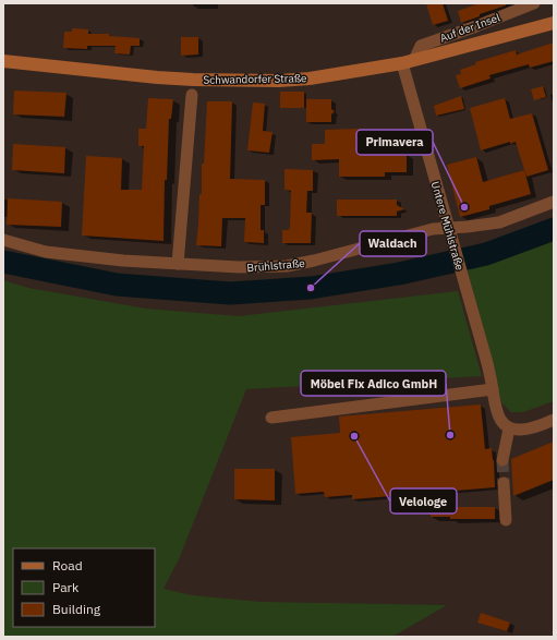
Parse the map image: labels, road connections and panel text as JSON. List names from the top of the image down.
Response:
{
  "streets": {
    "main road": ["Schwandorfer Straße"],
    "street": ["Auf der Insel", "Untere Mühlstraße", "Brühlstraße"]
  },
  "crossings": [
    ["Auf der Insel", "Schwandorfer Straße"],
    ["Auf der Insel", "Untere Mühlstraße"],
    ["Schwandorfer Straße", "Untere Mühlstraße"],
    ["Untere Mühlstraße", "Brühlstraße"]
  ],
  "places": [
    "Primavera",
    "Waldach",
    "Möbel Fix Adico GmbH",
    "Velologe"
  ],
  "legend": ["Road", "Park", "Building"]
}
